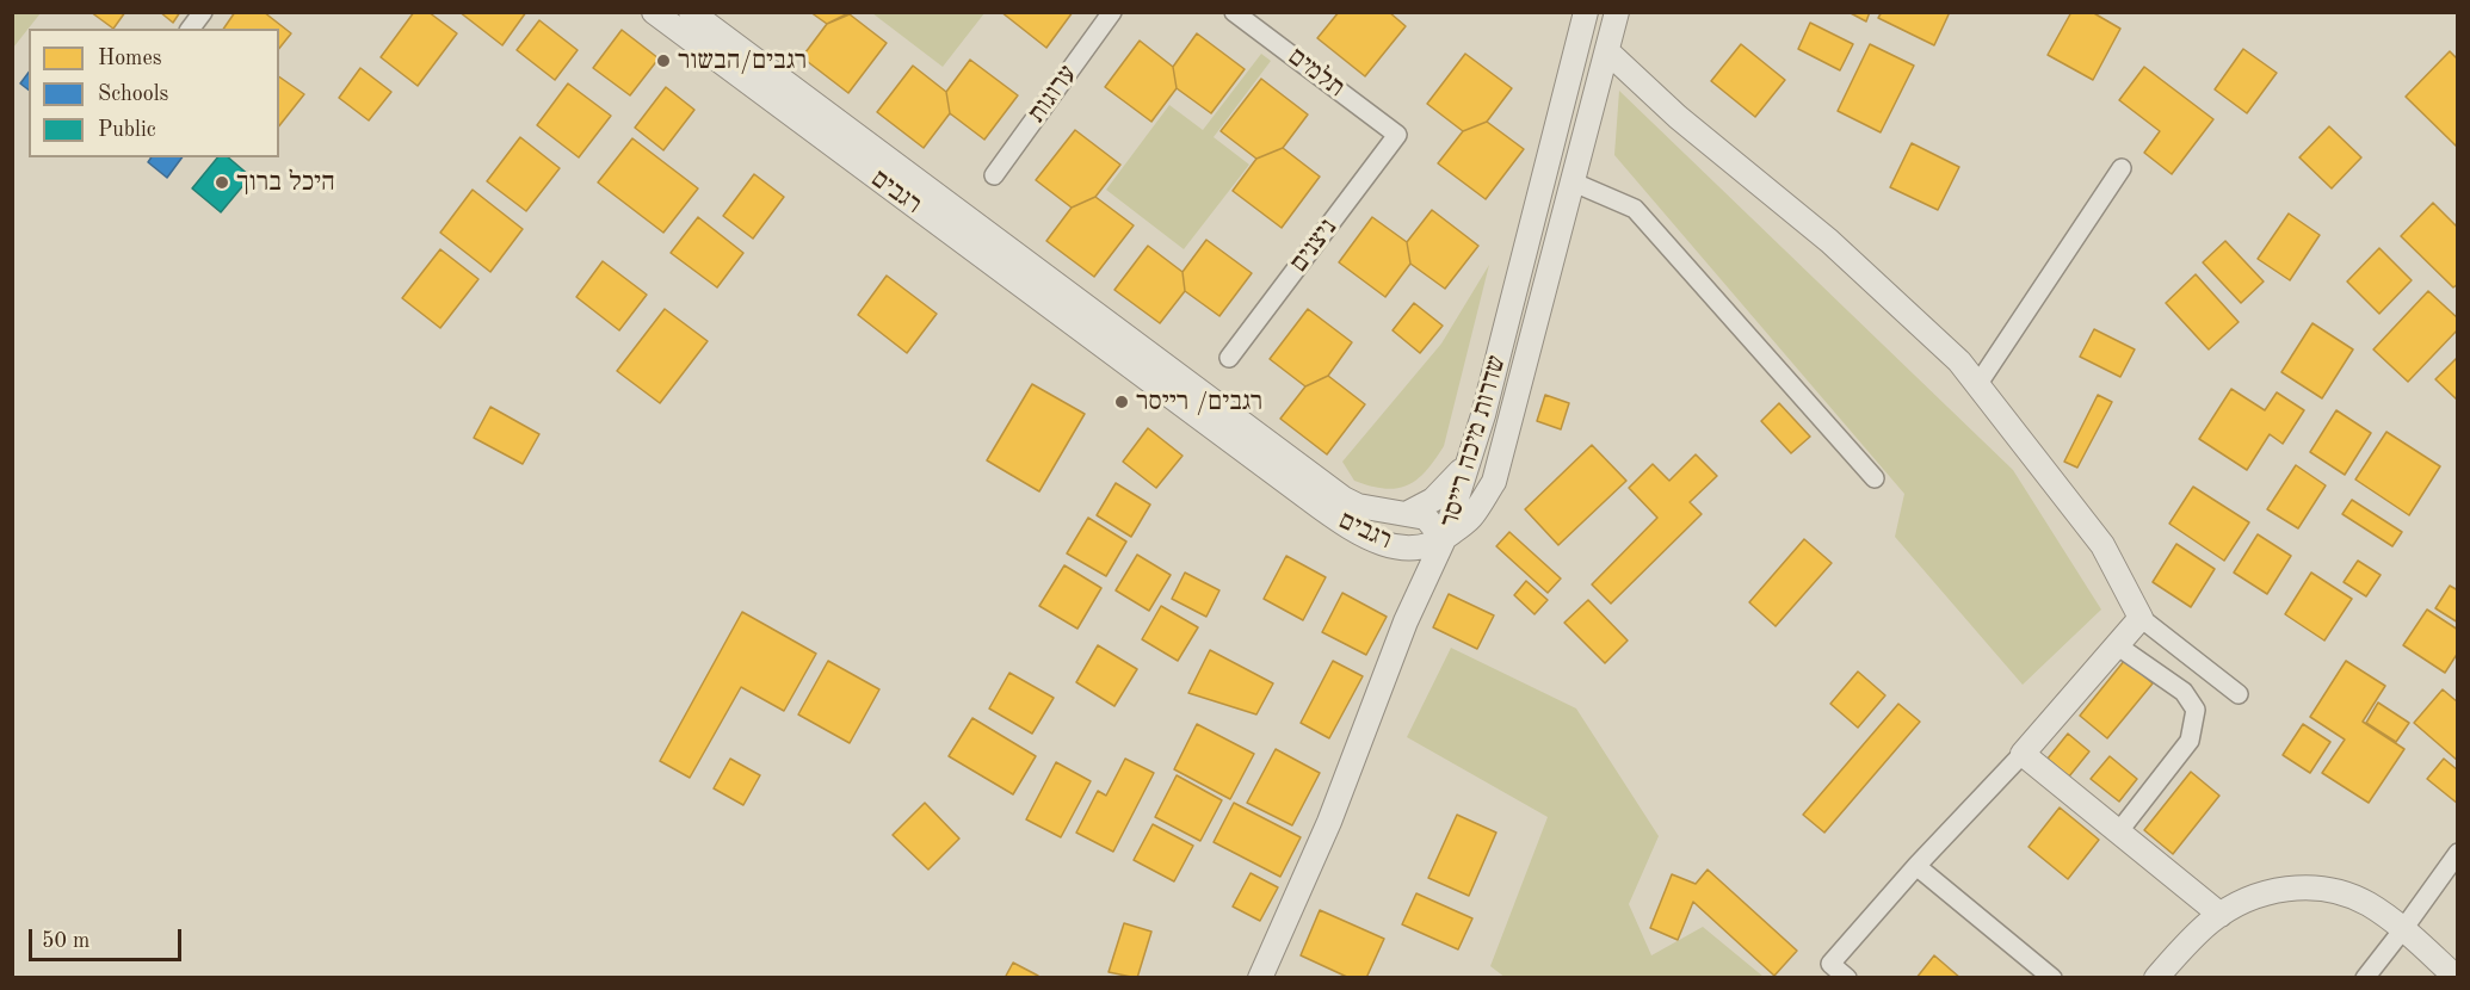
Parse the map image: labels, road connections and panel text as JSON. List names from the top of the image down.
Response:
{
  "streets": {
    "street": [
      "תלמים",
      "ערוגות",
      "רגבים",
      "ניצנים",
      "שדרות מיכה רייסר"
    ]
  },
  "crossings": [
    ["תלמים", "ניצנים"],
    ["רגבים", "שדרות מיכה רייסר"]
  ],
  "places": ["רגבים/הבשור", "היכל ברוך", "רגבים/ רייסר"],
  "legend": ["Homes", "Schools", "Public"],
  "scale_bar": "50 m"
}
